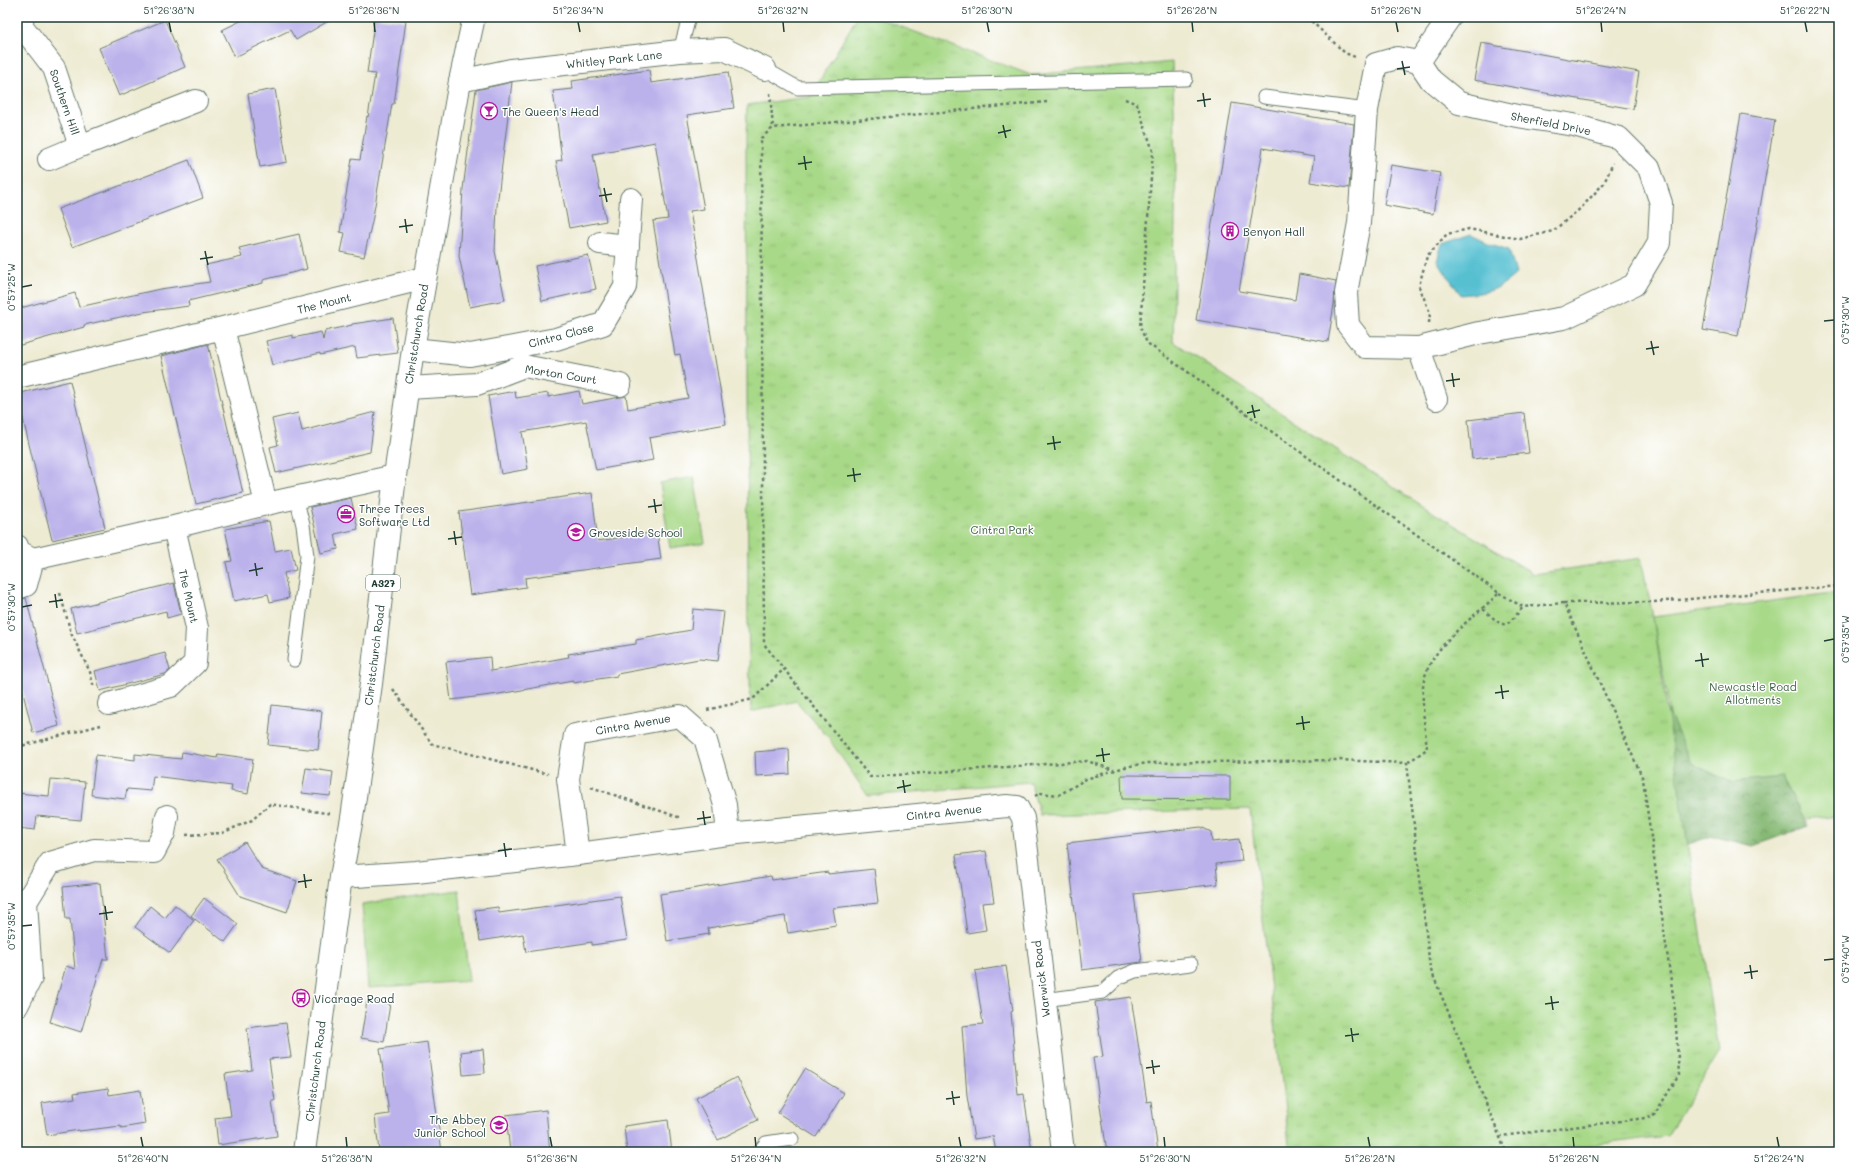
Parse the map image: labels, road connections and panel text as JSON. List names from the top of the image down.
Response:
{
  "streets": {
    "street": [
      "Whitley Park Lane",
      "Southern Hill",
      "Sherfield Drive",
      "The Mount",
      "Christchurch Road",
      "Cintra Close",
      "Morton Court",
      "A327",
      "Cintra Avenue",
      "Warwick Road"
    ]
  },
  "crossings": [
    ["Whitley Park Lane", "Christchurch Road"],
    ["The Mount", "Christchurch Road"],
    ["Christchurch Road", "Cintra Close"],
    ["Christchurch Road", "Morton Court"],
    ["Christchurch Road", "Cintra Avenue"],
    ["Cintra Avenue", "Warwick Road"]
  ],
  "parks": ["Cintra Park", "Newcastle Road Allotments"],
  "places": {
    "bar": ["The Queen's Head"],
    "building": ["Benyon Hall"],
    "office": ["Three Trees Software Ltd"],
    "school or university": ["Groveside School", "The Abbey Junior School"],
    "bus stop": ["Vicarage Road"]
  },
  "coordinates": [
    "51°26'38\"N",
    "51°26'36\"N",
    "51°26'34\"N",
    "51°26'32\"N",
    "51°26'30\"N",
    "51°26'28\"N",
    "51°26'26\"N",
    "51°26'24\"N",
    "51°26'22\"N",
    "0°57'25\"W",
    "0°57'30\"W",
    "0°57'35\"W",
    "0°57'40\"W",
    "51°26'40\"N"
  ]
}
